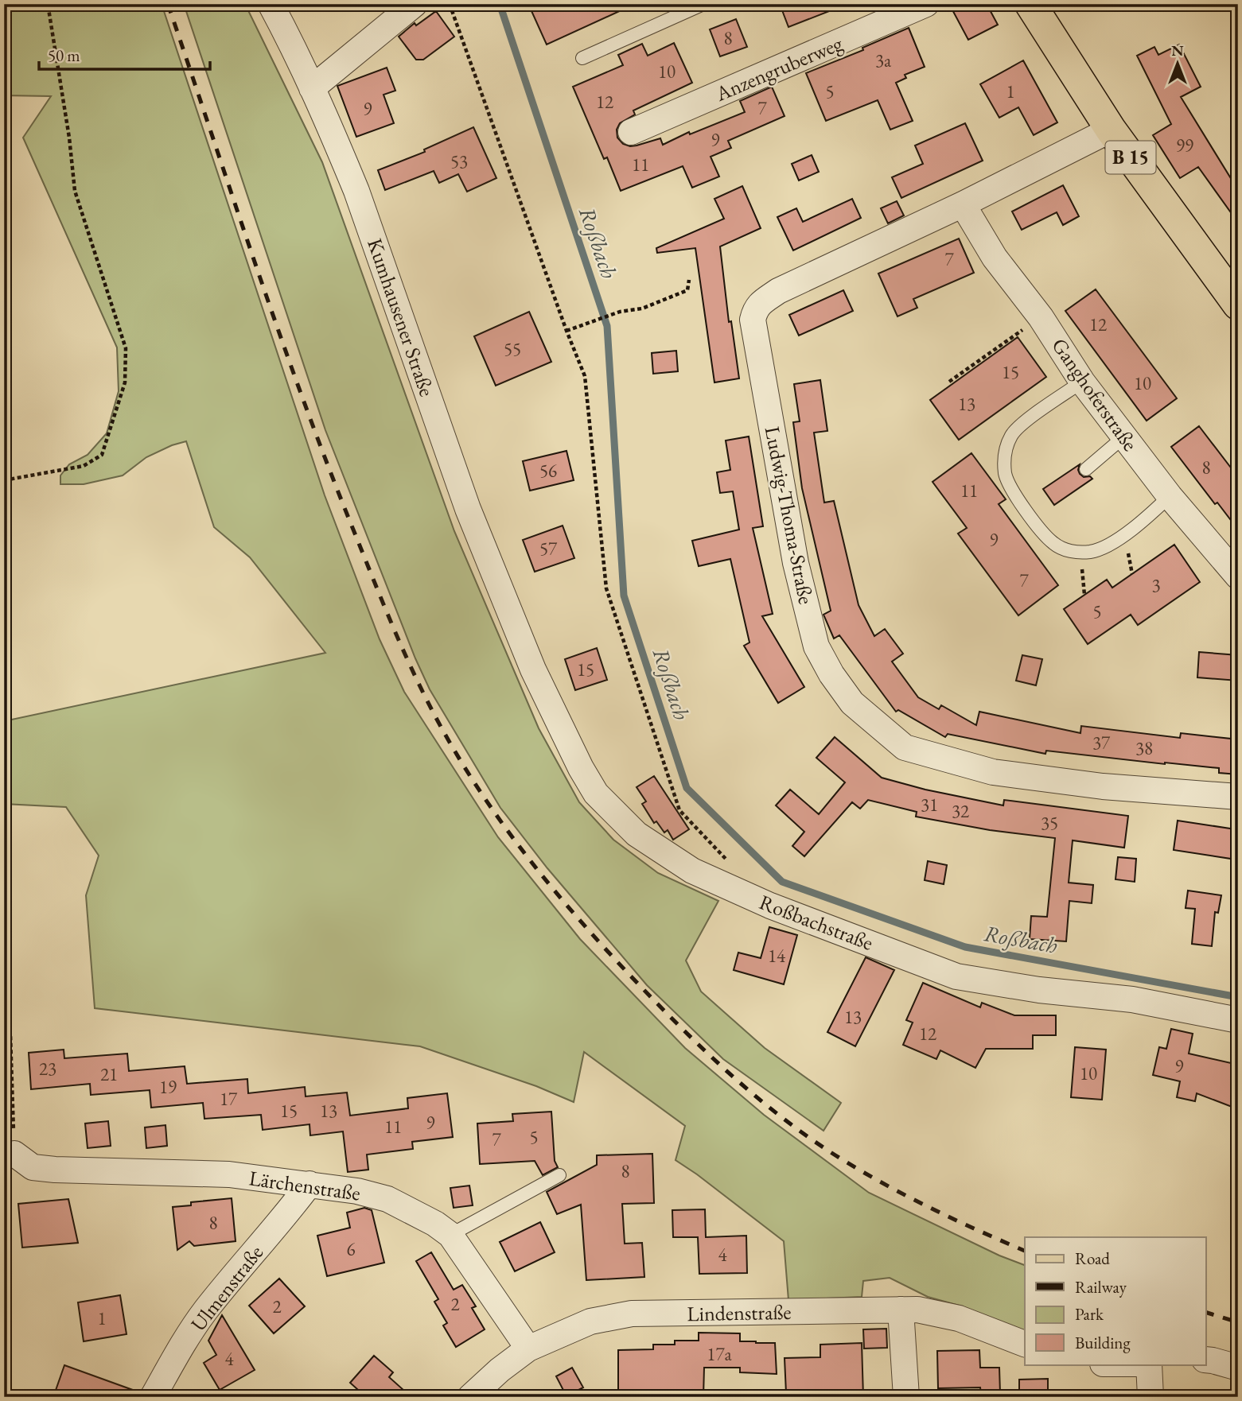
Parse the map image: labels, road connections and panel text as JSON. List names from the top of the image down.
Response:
{
  "streets": {
    "main road": ["B 15"],
    "street": [
      "Anzengruberweg",
      "Kumhausener Straße",
      "Ganghoferstraße",
      "Ludwig-Thoma-Straße",
      "Roßbachstraße",
      "Lärchenstraße",
      "Ulmenstraße",
      "Lindenstraße"
    ]
  },
  "crossings": [
    ["B 15", "Ludwig-Thoma-Straße"],
    ["Kumhausener Straße", "Roßbachstraße"],
    ["Ganghoferstraße", "Ludwig-Thoma-Straße"],
    ["Lärchenstraße", "Ulmenstraße"],
    ["Lärchenstraße", "Lindenstraße"]
  ],
  "water": ["Roßbach"],
  "house_numbers": [
    "8",
    "3a",
    "10",
    "5",
    "1",
    "12",
    "7",
    "9",
    "9",
    "99",
    "53",
    "11",
    "7",
    "12",
    "55",
    "15",
    "10",
    "13",
    "8",
    "56",
    "11",
    "9",
    "57",
    "7",
    "3",
    "5",
    "15",
    "37",
    "38",
    "31",
    "32",
    "35",
    "14",
    "13",
    "12",
    "9",
    "23",
    "10",
    "21",
    "19",
    "17",
    "15",
    "13",
    "9",
    "11",
    "5",
    "7",
    "8",
    "8",
    "6",
    "4",
    "2",
    "2",
    "1",
    "17a",
    "4"
  ],
  "legend": [
    "Road",
    "Railway",
    "Park",
    "Building"
  ],
  "scale_bar": "50 m",
  "north": "top"
}
